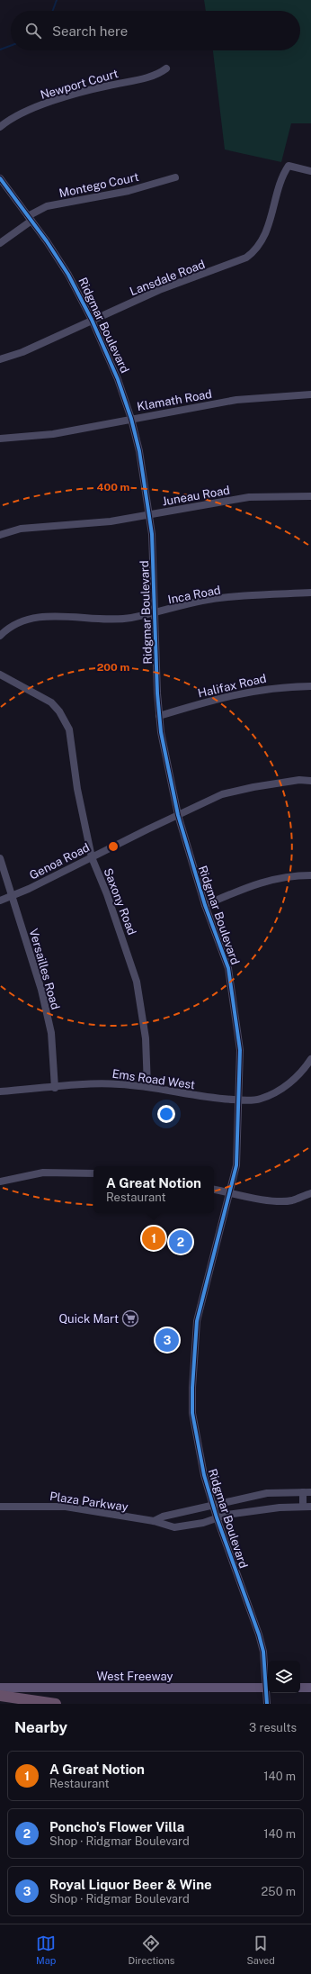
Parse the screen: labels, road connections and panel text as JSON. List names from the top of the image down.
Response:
{
  "streets": {
    "main road": ["West Freeway"],
    "street": [
      "Newport Court",
      "Montego Court",
      "Lansdale Road",
      "Ridgmar Boulevard",
      "Klamath Road",
      "Juneau Road",
      "Inca Road",
      "Halifax Road",
      "Genoa Road",
      "Saxony Road",
      "Versailles Road",
      "Ems Road West",
      "Plaza Parkway"
    ]
  },
  "crossings": [
    ["Montego Court", "Ridgmar Boulevard"],
    ["Lansdale Road", "Ridgmar Boulevard"],
    ["Ridgmar Boulevard", "Klamath Road"],
    ["Ridgmar Boulevard", "Juneau Road"],
    ["Ridgmar Boulevard", "Inca Road"],
    ["Ridgmar Boulevard", "Halifax Road"],
    ["Ridgmar Boulevard", "Genoa Road"],
    ["Ridgmar Boulevard", "Ems Road West"],
    ["Ridgmar Boulevard", "Plaza Parkway"],
    ["Ridgmar Boulevard", "West Freeway"],
    ["Genoa Road", "Saxony Road"],
    ["Genoa Road", "Versailles Road"],
    ["Saxony Road", "Ems Road West"],
    ["Versailles Road", "Ems Road West"]
  ],
  "places": {
    "supermarket": ["Quick Mart"]
  },
  "page": {
    "search": "Search here",
    "popup": ["A Great Notion", "Restaurant"],
    "pins": ["1", "2", "3"],
    "heading": ["Nearby", "3 results"],
    "list": [
      {
        "mark": "1",
        "name": "A Great Notion",
        "note": "Restaurant",
        "value": "140 m"
      },
      {
        "mark": "2",
        "name": "Poncho's Flower Villa",
        "note": "Shop · Ridgmar Boulevard",
        "value": "140 m"
      },
      {
        "mark": "3",
        "name": "Royal Liquor Beer & Wine",
        "note": "Shop · Ridgmar Boulevard",
        "value": "250 m"
      }
    ],
    "nav": ["Map", "Directions", "Saved"]
  },
  "rings": ["400 m", "200 m"]
}
